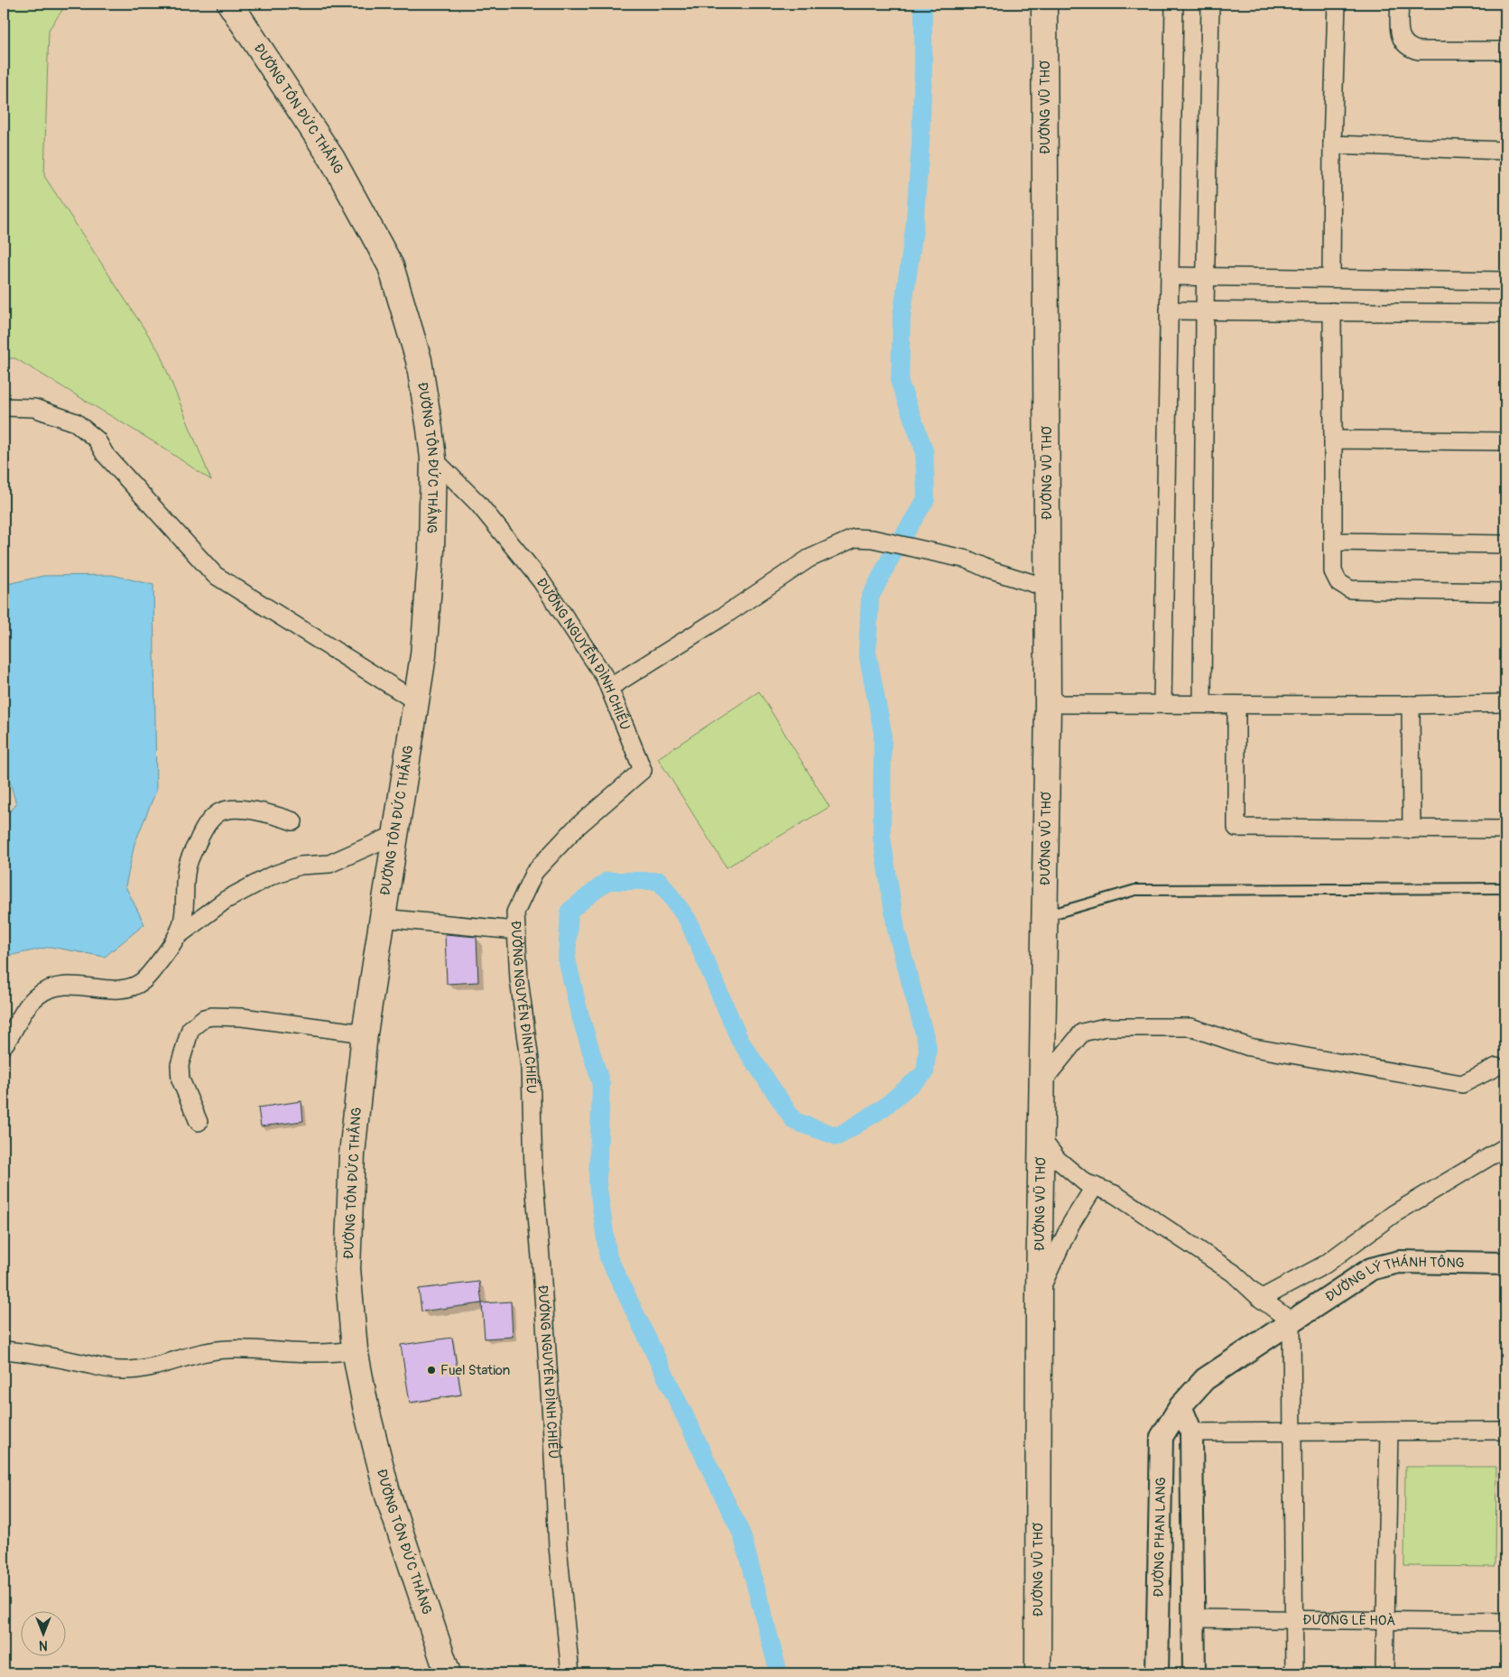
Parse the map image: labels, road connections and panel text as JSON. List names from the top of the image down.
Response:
{
  "streets": {
    "main road": ["ĐƯỜNG VŨ THƠ", "ĐƯỜNG TÔN ĐỨC THẮNG"],
    "street": [
      "ĐƯỜNG NGUYỄN ĐÌNH CHIỂU",
      "ĐƯỜNG LÝ THÁNH TÔNG",
      "ĐƯỜNG PHAN LANG",
      "ĐƯỜNG LÊ HOÀ"
    ]
  },
  "crossings": [
    ["ĐƯỜNG TÔN ĐỨC THẮNG", "ĐƯỜNG NGUYỄN ĐÌNH CHIỂU"],
    ["ĐƯỜNG LÝ THÁNH TÔNG", "ĐƯỜNG PHAN LANG"]
  ],
  "places": ["Fuel Station"],
  "north": "bottom"
}
